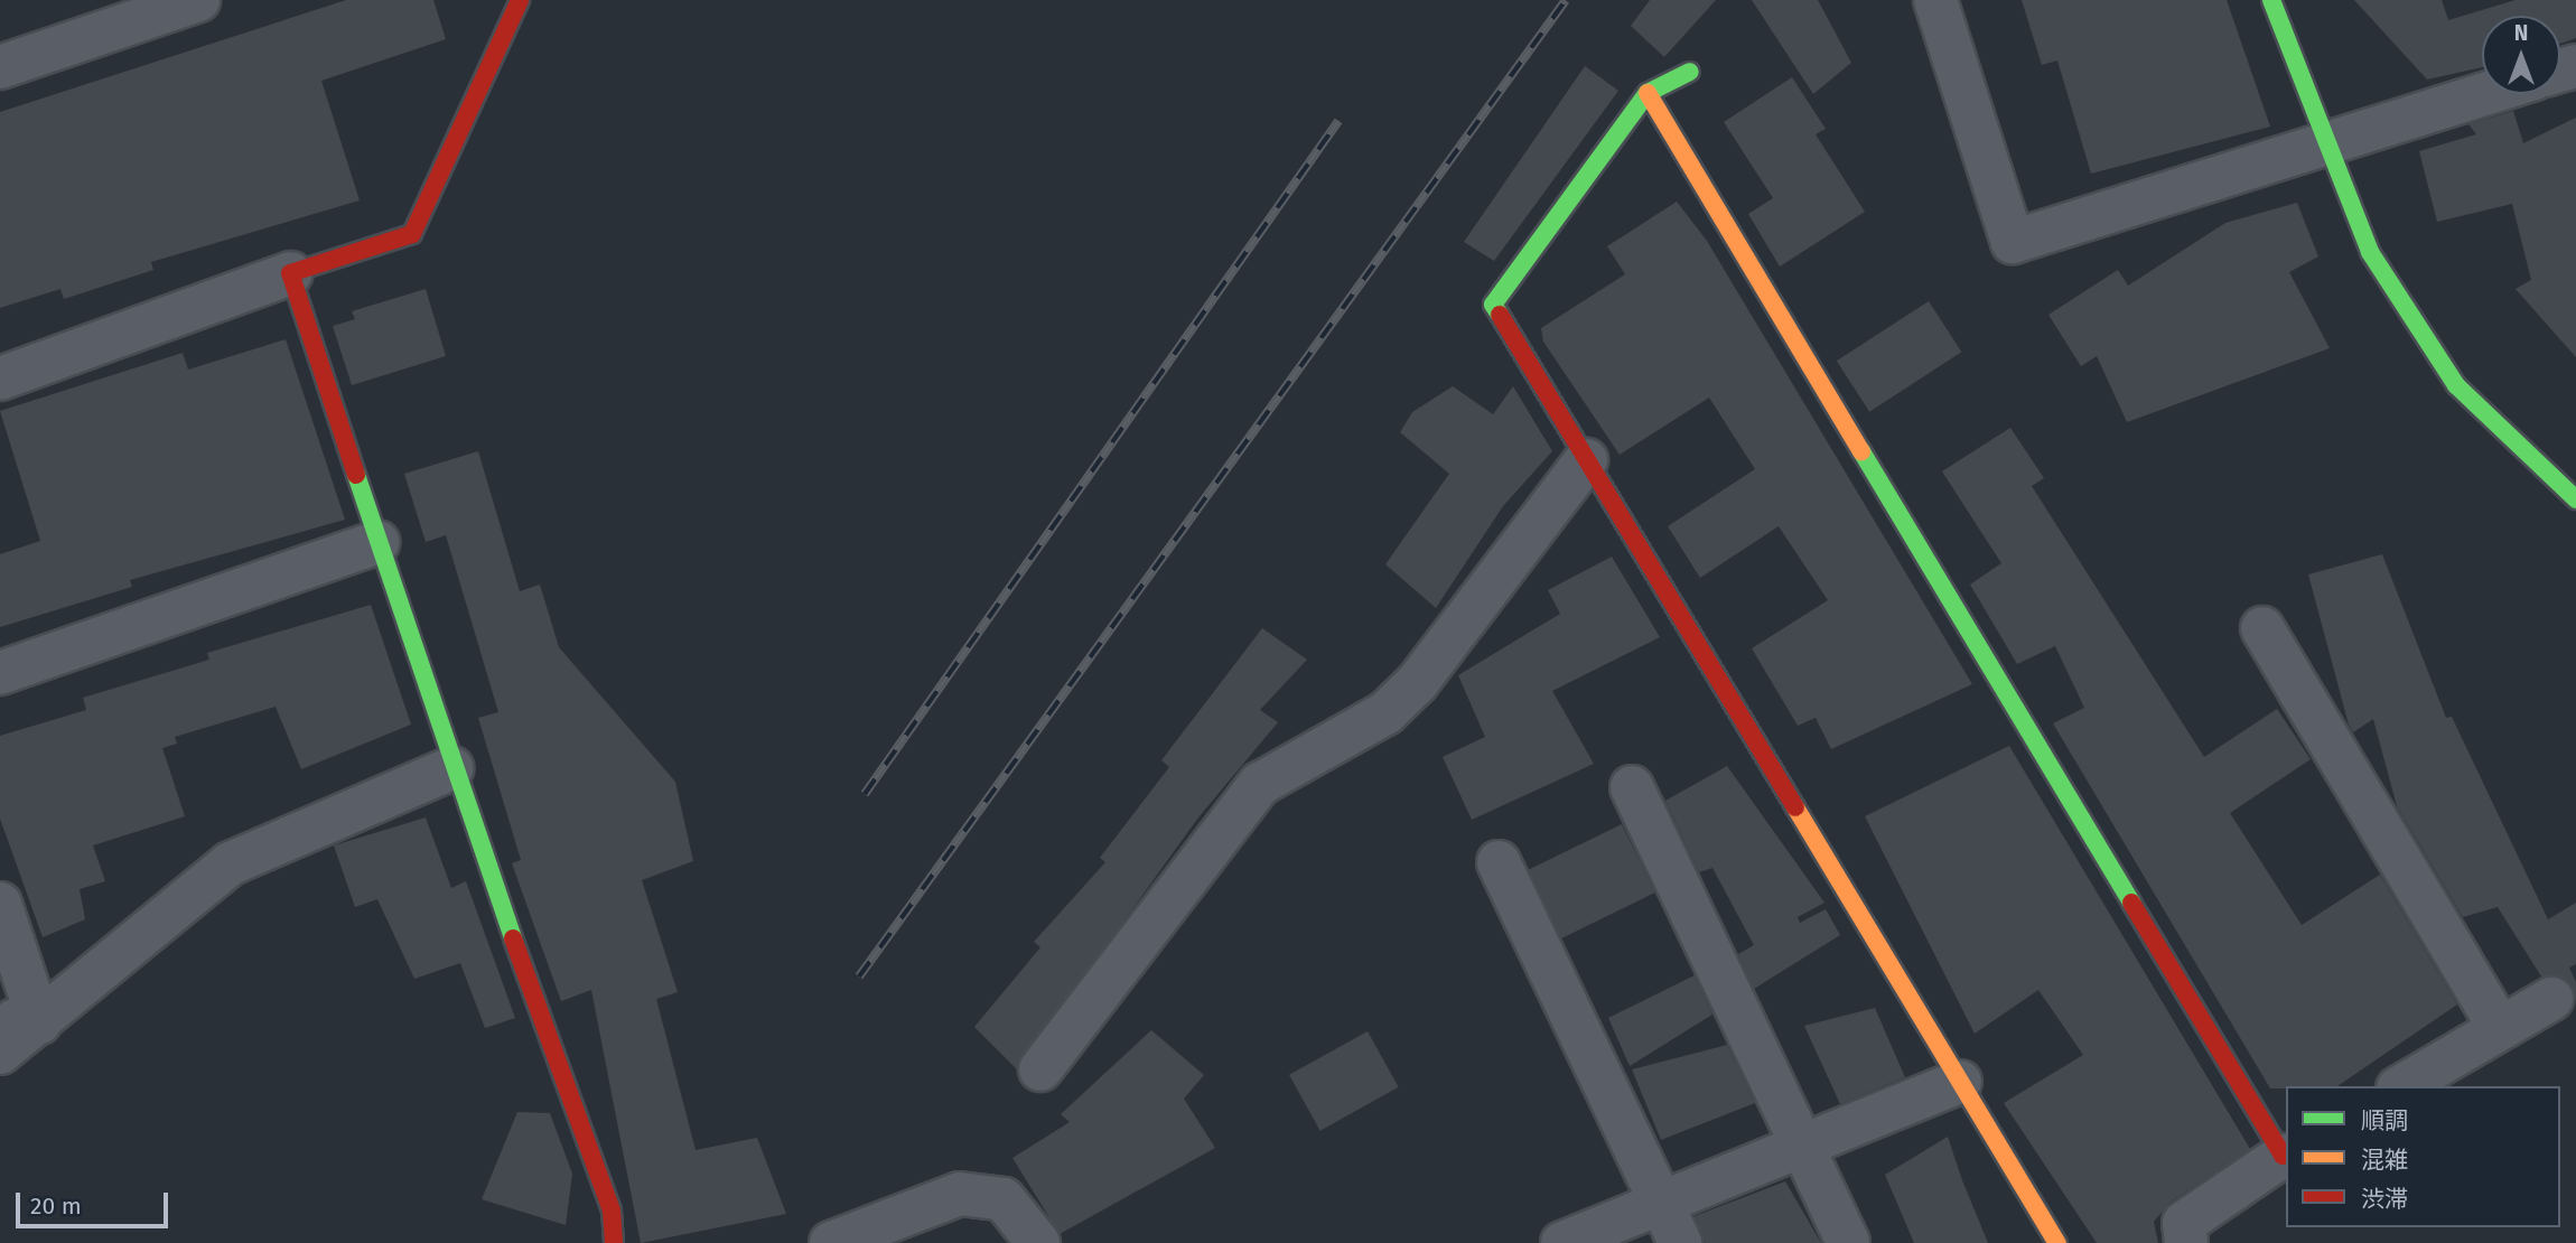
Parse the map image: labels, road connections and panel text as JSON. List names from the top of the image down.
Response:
{
  "legend": ["順調", "混雑", "渋滞"],
  "scale_bar": "20 m",
  "north": "top"
}
